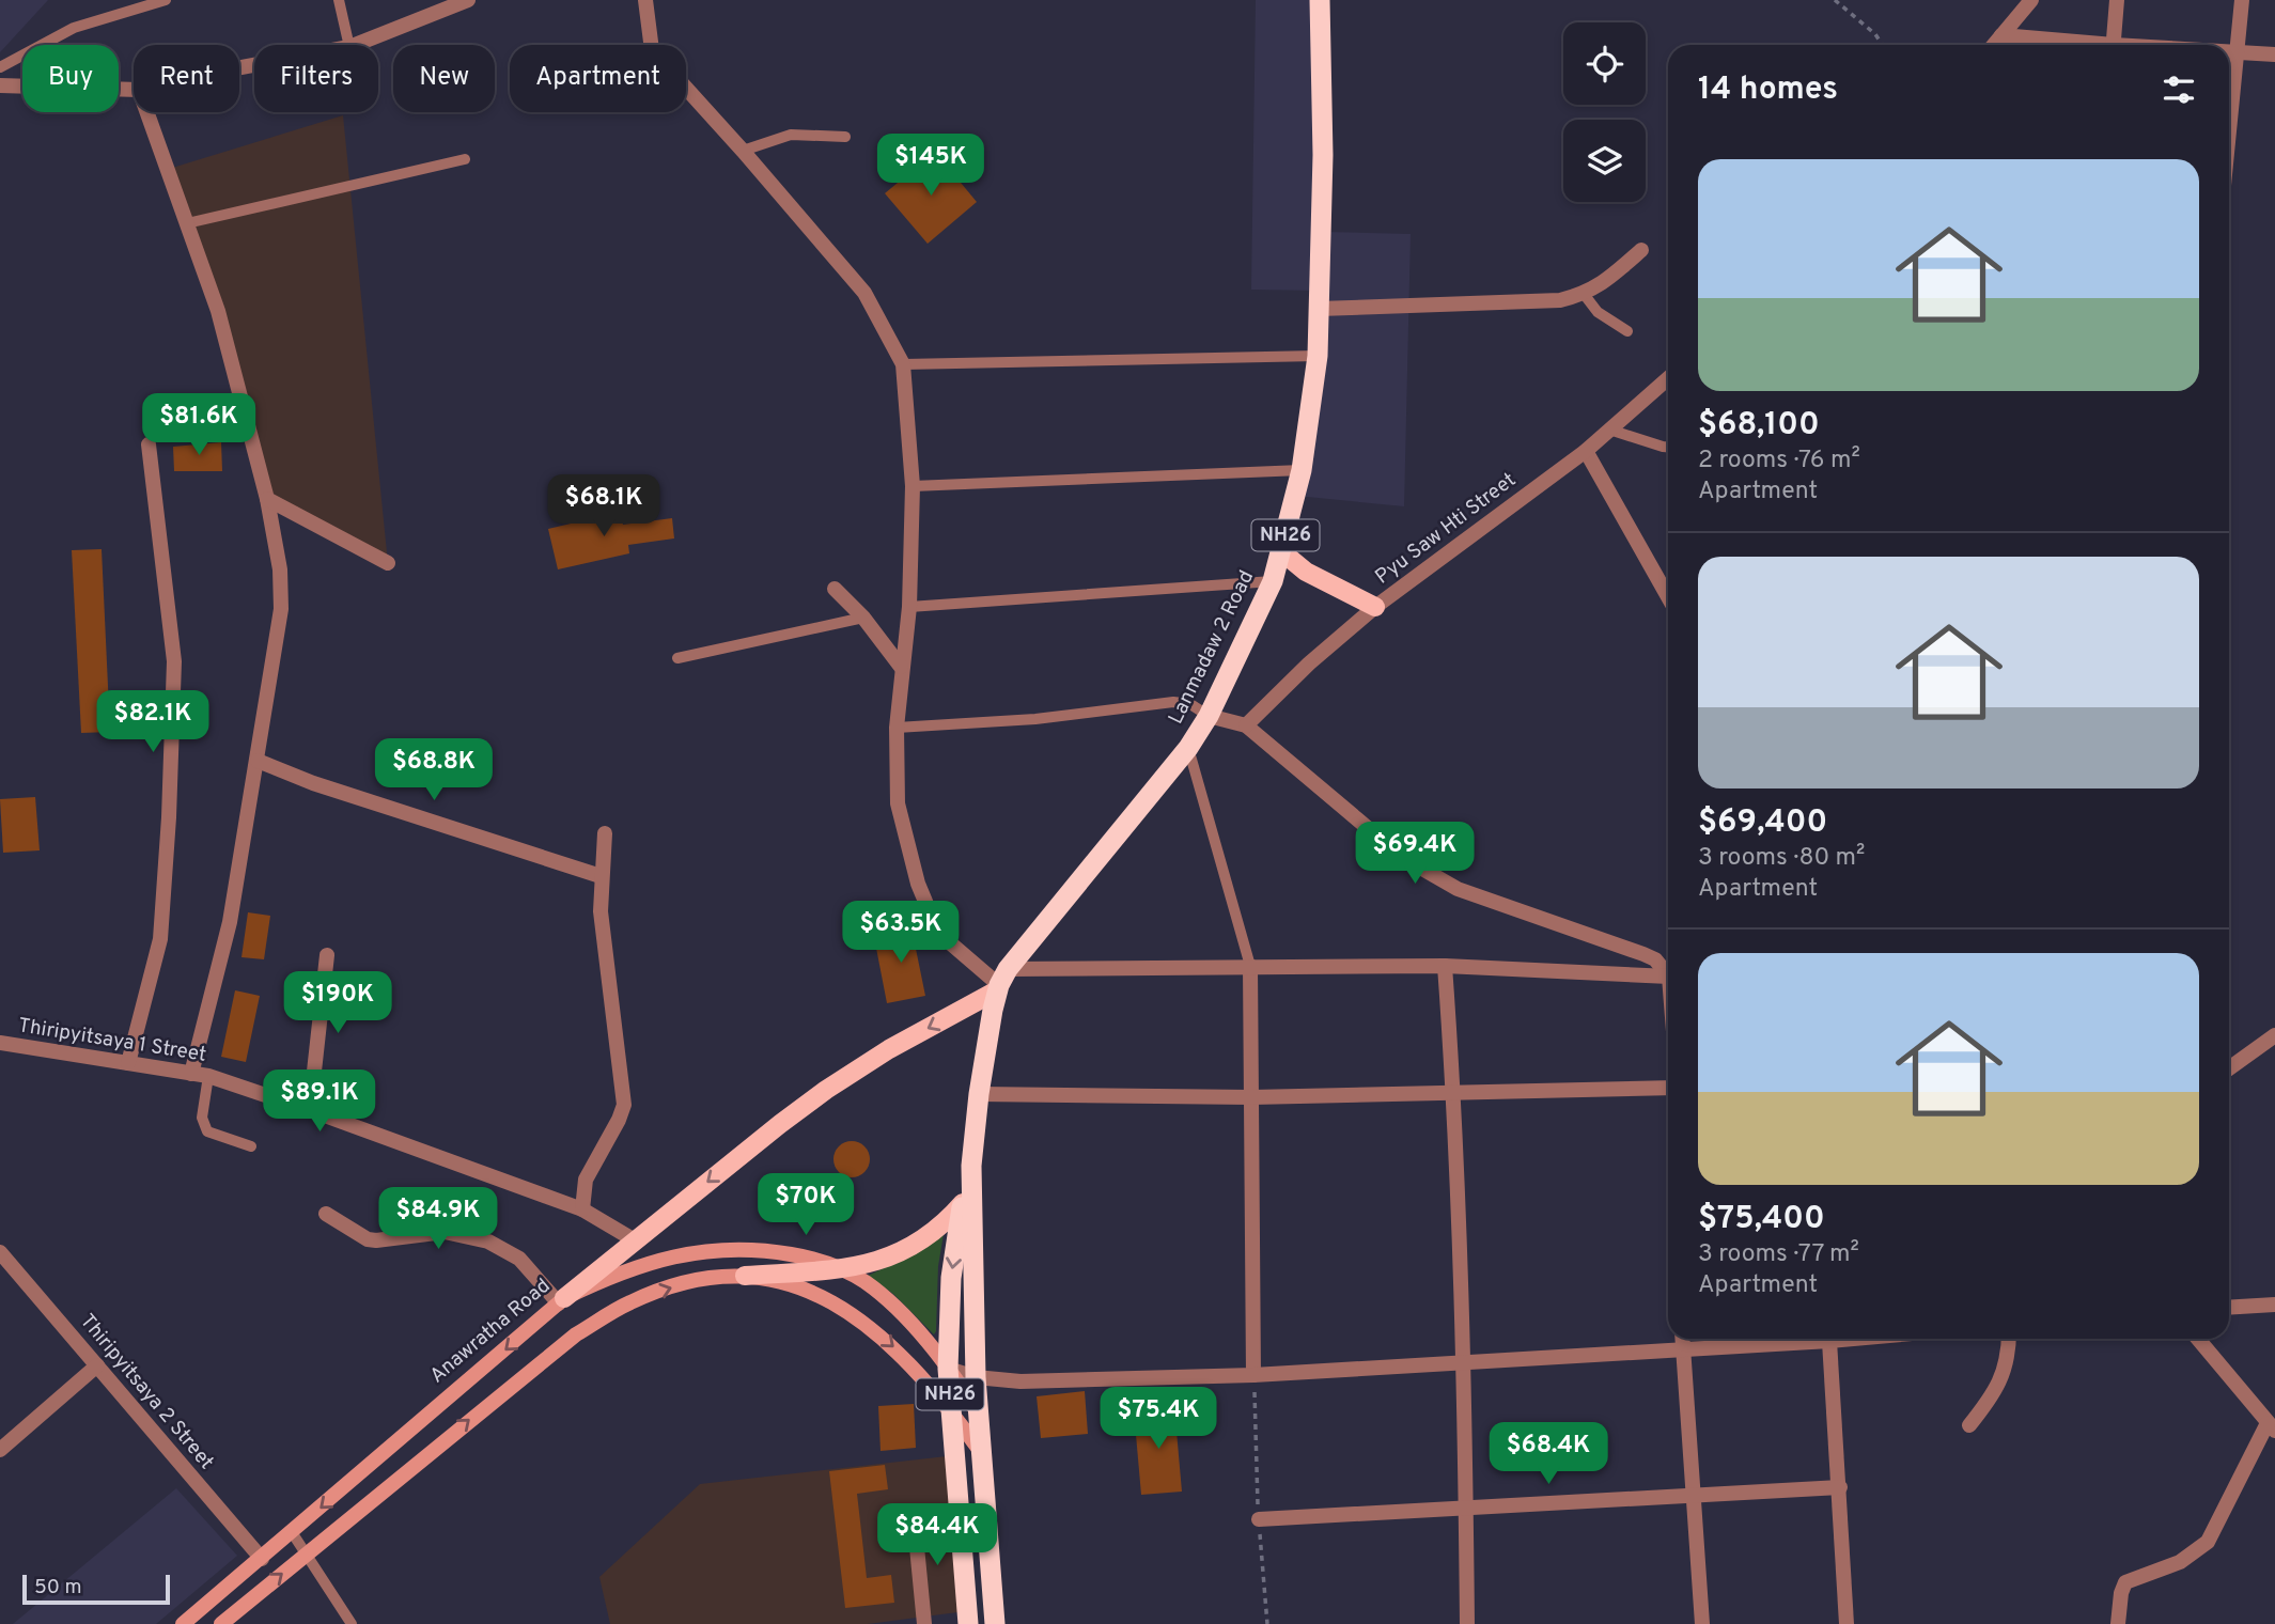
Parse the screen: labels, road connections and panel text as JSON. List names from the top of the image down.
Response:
{
  "streets": {
    "highway": ["NH26", "Lanmadaw 2 Road", "Anawratha Road"],
    "street": ["Pyu Saw Hti Street", "Thiripyitsaya 1 Street", "Thiripyitsaya 2 Street"]
  },
  "crossings": [
    ["NH26", "Lanmadaw 2 Road"],
    ["NH26", "Anawratha Road"],
    ["Anawratha Road", "Thiripyitsaya 2 Street"]
  ],
  "scale_bar": "50 m",
  "page": {
    "chip": [
      "Buy",
      "Rent",
      "Filters",
      "New",
      "Apartment"
    ],
    "heading": "14 homes",
    "price": [
      "$145K",
      "$81.6K",
      "$68.1K",
      "$82.1K",
      "$68.8K",
      "$69.4K",
      "$63.5K",
      "$190K",
      "$89.1K",
      "$70K",
      "$84.9K",
      "$75.4K",
      "$68.4K",
      "$84.4K"
    ],
    "list": [
      {
        "name": "$68,100",
        "note": "2 rooms · 76 m² · Apartment"
      },
      {
        "name": "$69,400",
        "note": "3 rooms · 80 m² · Apartment"
      },
      {
        "name": "$75,400",
        "note": "3 rooms · 77 m² · Apartment"
      }
    ],
    "scale": "50 m"
  }
}
